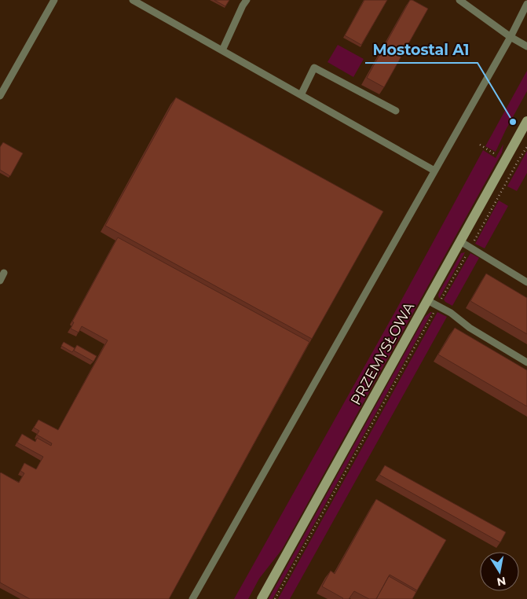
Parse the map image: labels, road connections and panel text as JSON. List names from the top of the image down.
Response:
{
  "streets": {
    "street": ["PRZEMYSŁOWA"]
  },
  "places": ["Mostostal A1"],
  "north": "bottom"
}
